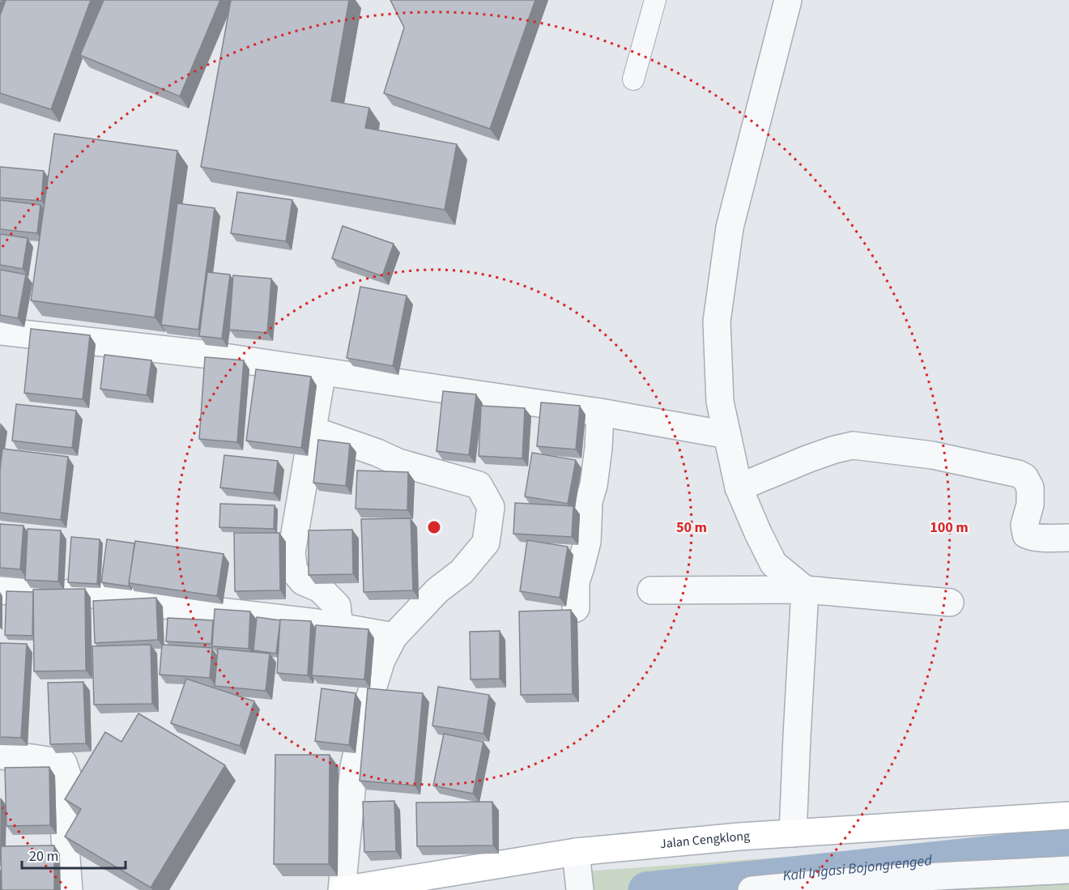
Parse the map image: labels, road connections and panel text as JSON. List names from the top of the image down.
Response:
{
  "streets": {
    "main road": ["Jalan Cengklong"]
  },
  "water": ["Kali Irigasi Bojongrenged"],
  "scale_bar": "20 m",
  "rings": ["50 m", "100 m"]
}
